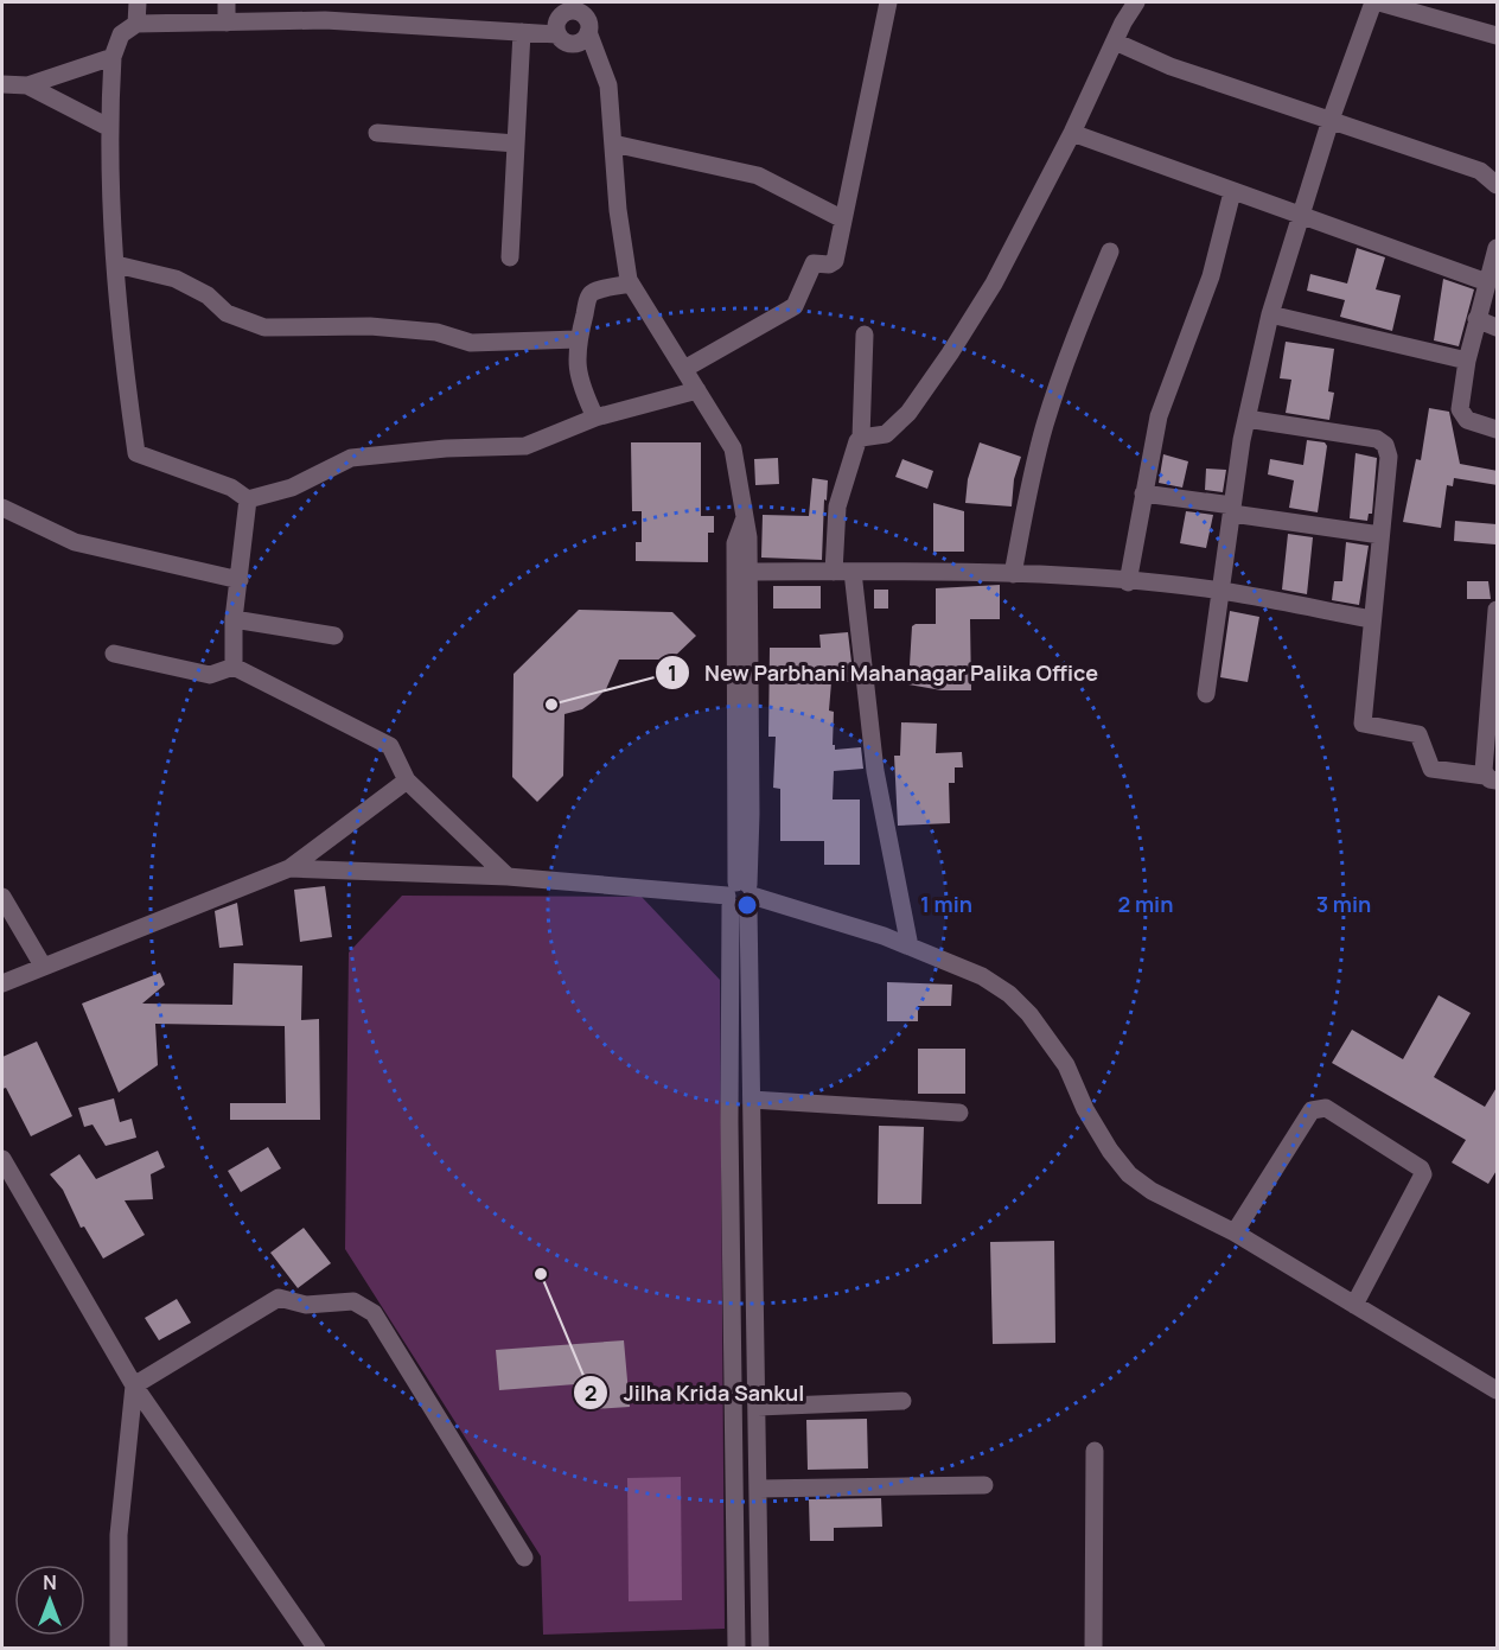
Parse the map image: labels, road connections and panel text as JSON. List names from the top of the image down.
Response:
{
  "places": ["New Parbhani Mahanagar Palika Office", "Jilha Krida Sankul"],
  "north": "top",
  "rings": ["1 min", "2 min", "3 min"]
}
